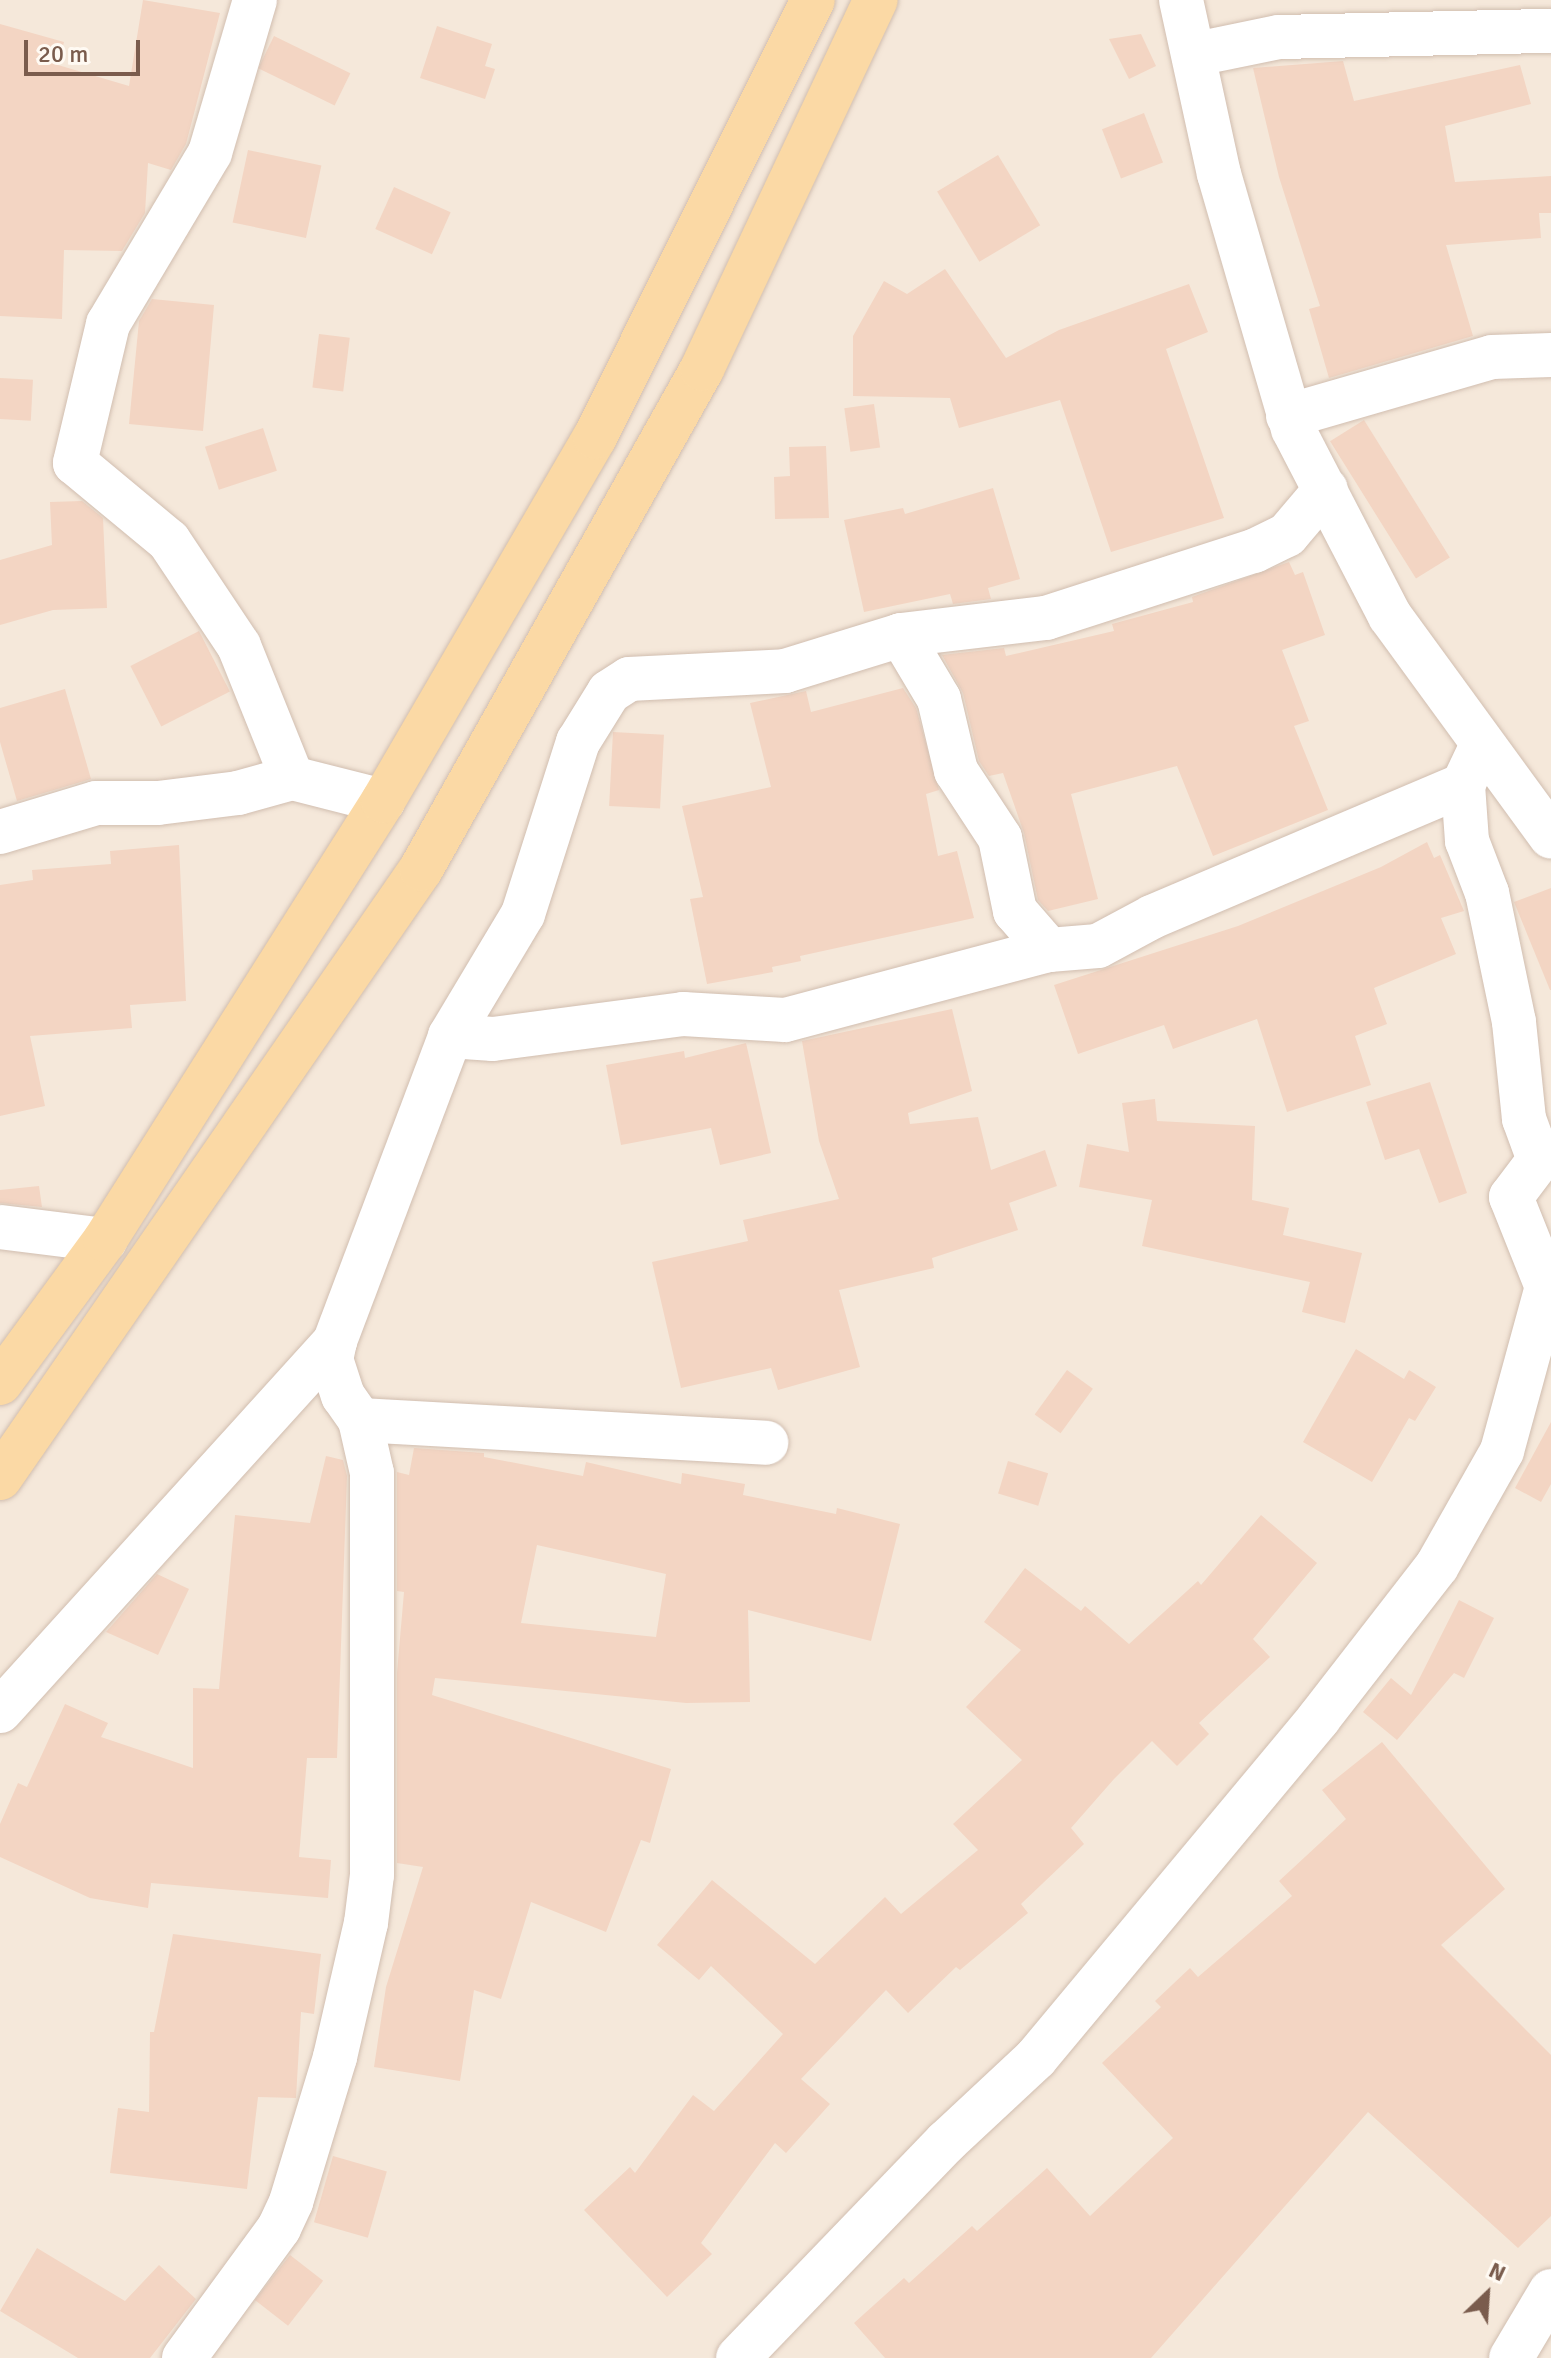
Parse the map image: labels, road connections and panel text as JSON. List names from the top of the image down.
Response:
{
  "scale_bar": "20 m",
  "north": "top right"
}
